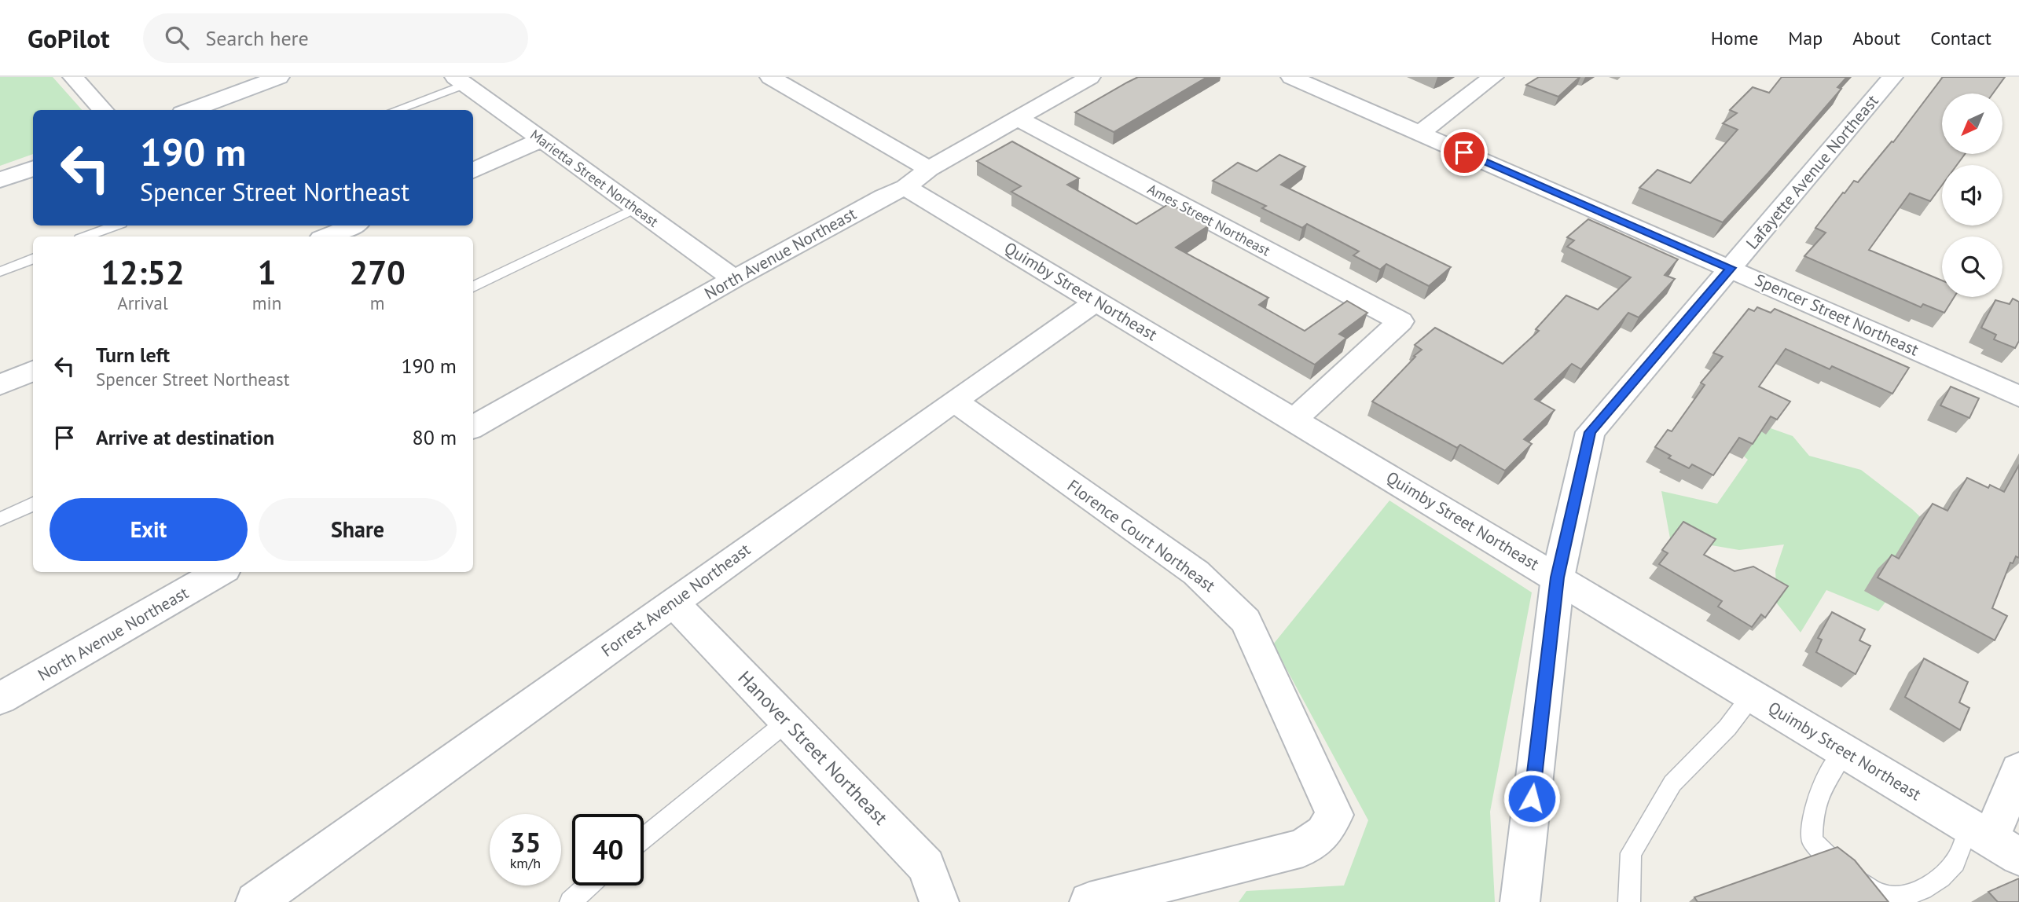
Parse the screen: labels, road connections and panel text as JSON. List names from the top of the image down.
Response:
{
  "streets": {
    "street": [
      "Lafayette Avenue Northeast",
      "Marietta Street Northeast",
      "Ames Street Northeast",
      "North Avenue Northeast",
      "Quimby Street Northeast",
      "Spencer Street Northeast",
      "Florence Court Northeast",
      "Forrest Avenue Northeast",
      "Hanover Street Northeast"
    ]
  },
  "crossings": [
    ["Lafayette Avenue Northeast", "Quimby Street Northeast"],
    ["Lafayette Avenue Northeast", "Spencer Street Northeast"],
    ["Marietta Street Northeast", "North Avenue Northeast"],
    ["Ames Street Northeast", "North Avenue Northeast"],
    ["Ames Street Northeast", "Quimby Street Northeast"],
    ["North Avenue Northeast", "Quimby Street Northeast"],
    ["Quimby Street Northeast", "Forrest Avenue Northeast"],
    ["Florence Court Northeast", "Forrest Avenue Northeast"],
    ["Forrest Avenue Northeast", "Hanover Street Northeast"]
  ],
  "north": "bottom left",
  "page": {
    "header": "GoPilot",
    "search": "Search here",
    "nav": [
      "Home",
      "Map",
      "About",
      "Contact"
    ],
    "turn": ["190 m", "Spencer Street Northeast"],
    "eta": [
      "12:52",
      "Arrival",
      "1",
      "min",
      "270",
      "m"
    ],
    "list": [
      {
        "name": "Turn left",
        "note": "Spencer Street Northeast",
        "value": "190 m"
      },
      {
        "name": "Arrive at destination",
        "value": "80 m"
      }
    ],
    "buttons": ["Exit", "Share"],
    "speed": "35 km/h",
    "limit": "40"
  }
}
